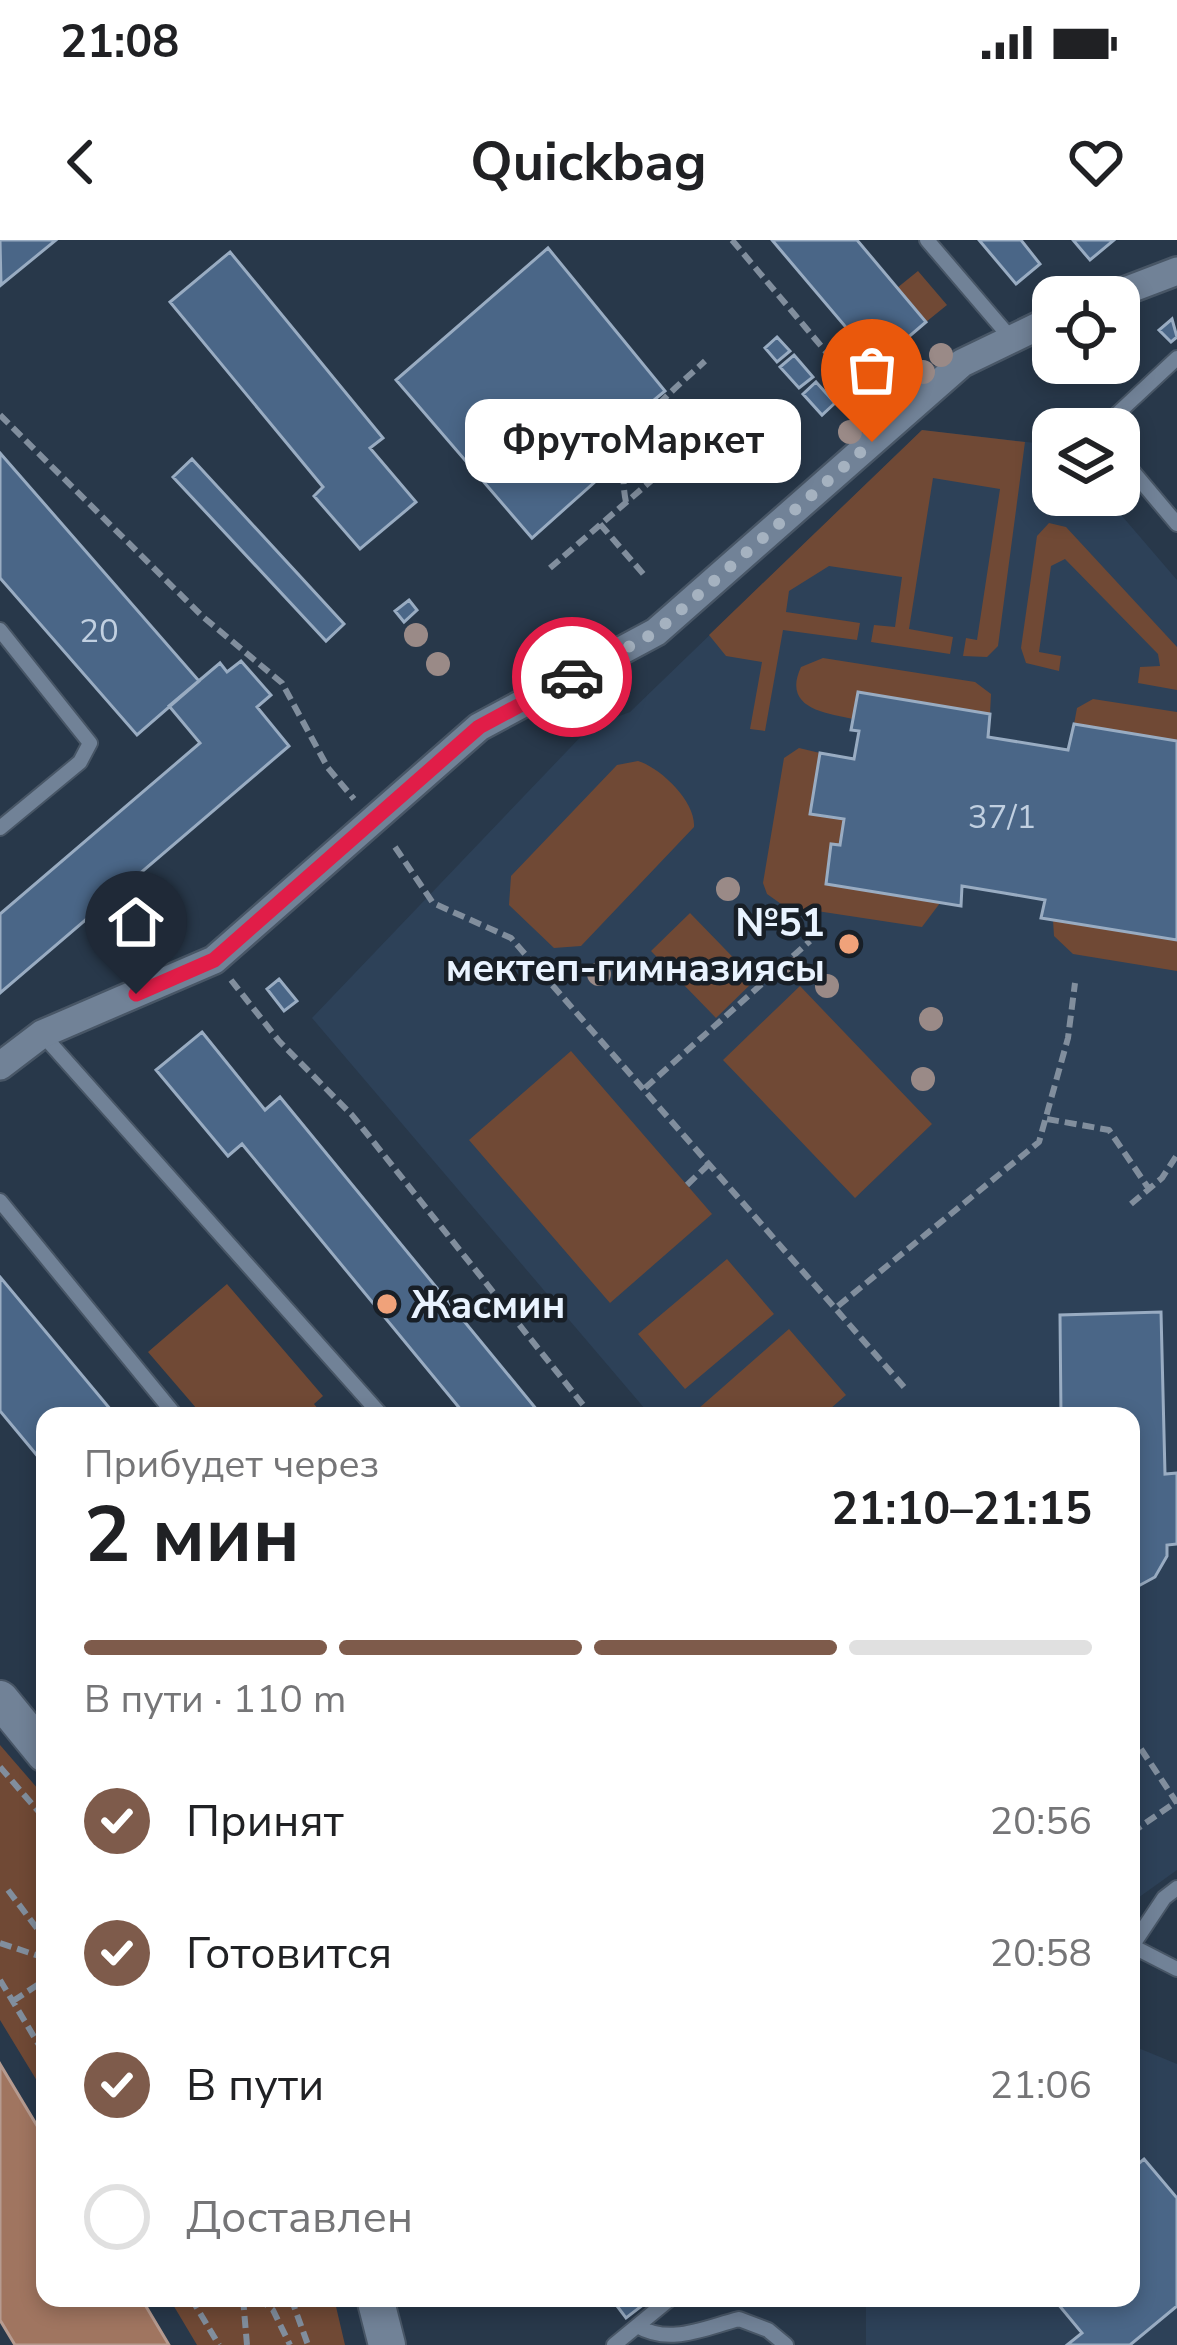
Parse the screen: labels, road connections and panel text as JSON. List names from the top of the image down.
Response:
{
  "places": ["ФрутоМаркет", "№51 мектеп-гимназиясы", "Жасмин"],
  "house_numbers": ["20", "37/1"],
  "page": {
    "status": "21:08",
    "header": "Quickbag",
    "bubble": "ФрутоМаркет",
    "heading": ["2 мин", "Прибудет через", "21:10–21:15"],
    "bar": "В пути · 110 m",
    "list": [
      ["Принят", "20:56"],
      ["Готовится", "20:58"],
      ["В пути", "21:06"],
      "Доставлен"
    ]
  }
}
